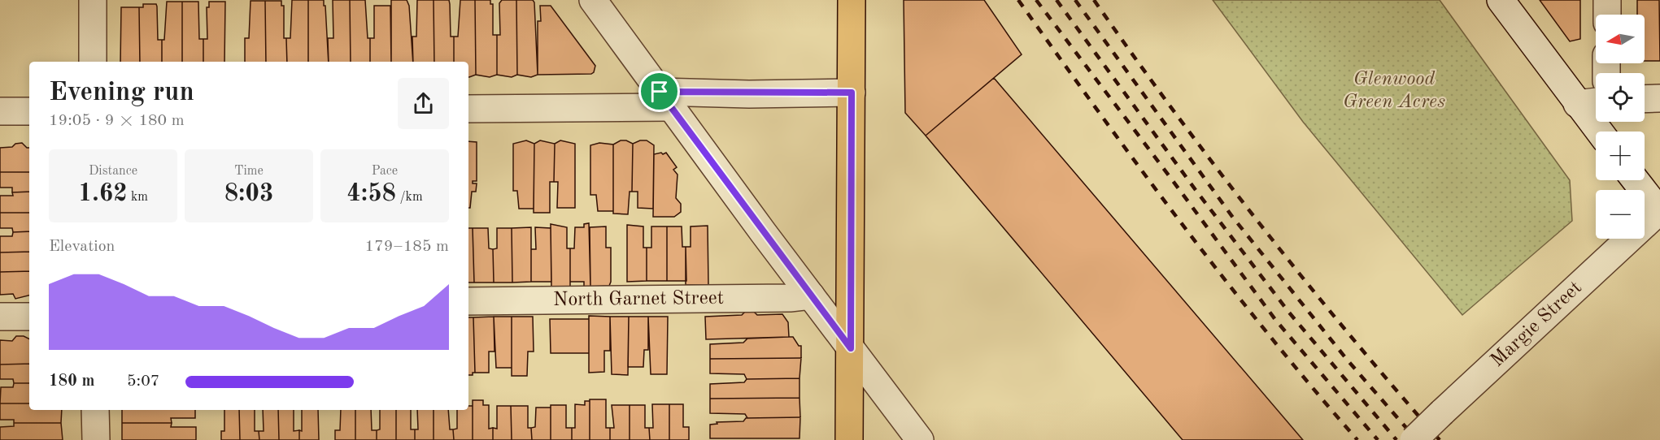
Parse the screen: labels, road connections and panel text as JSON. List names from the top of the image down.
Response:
{
  "streets": {
    "street": ["North Garnet Street", "Margie Street"]
  },
  "parks": ["Glenwood Green Acres"],
  "north": "left",
  "page": {
    "map_buttons": ["+", "−"],
    "heading": ["Evening run", "19:05 · 9 × 180 m"],
    "stats": [
      ["Distance", "1.62 km"],
      ["Time", "8:03"],
      ["Pace", "4:58 /km"]
    ],
    "chart": ["Elevation", "179–185 m"],
    "list": [
      {
        "name": "180 m",
        "note": "5:07"
      }
    ]
  }
}
